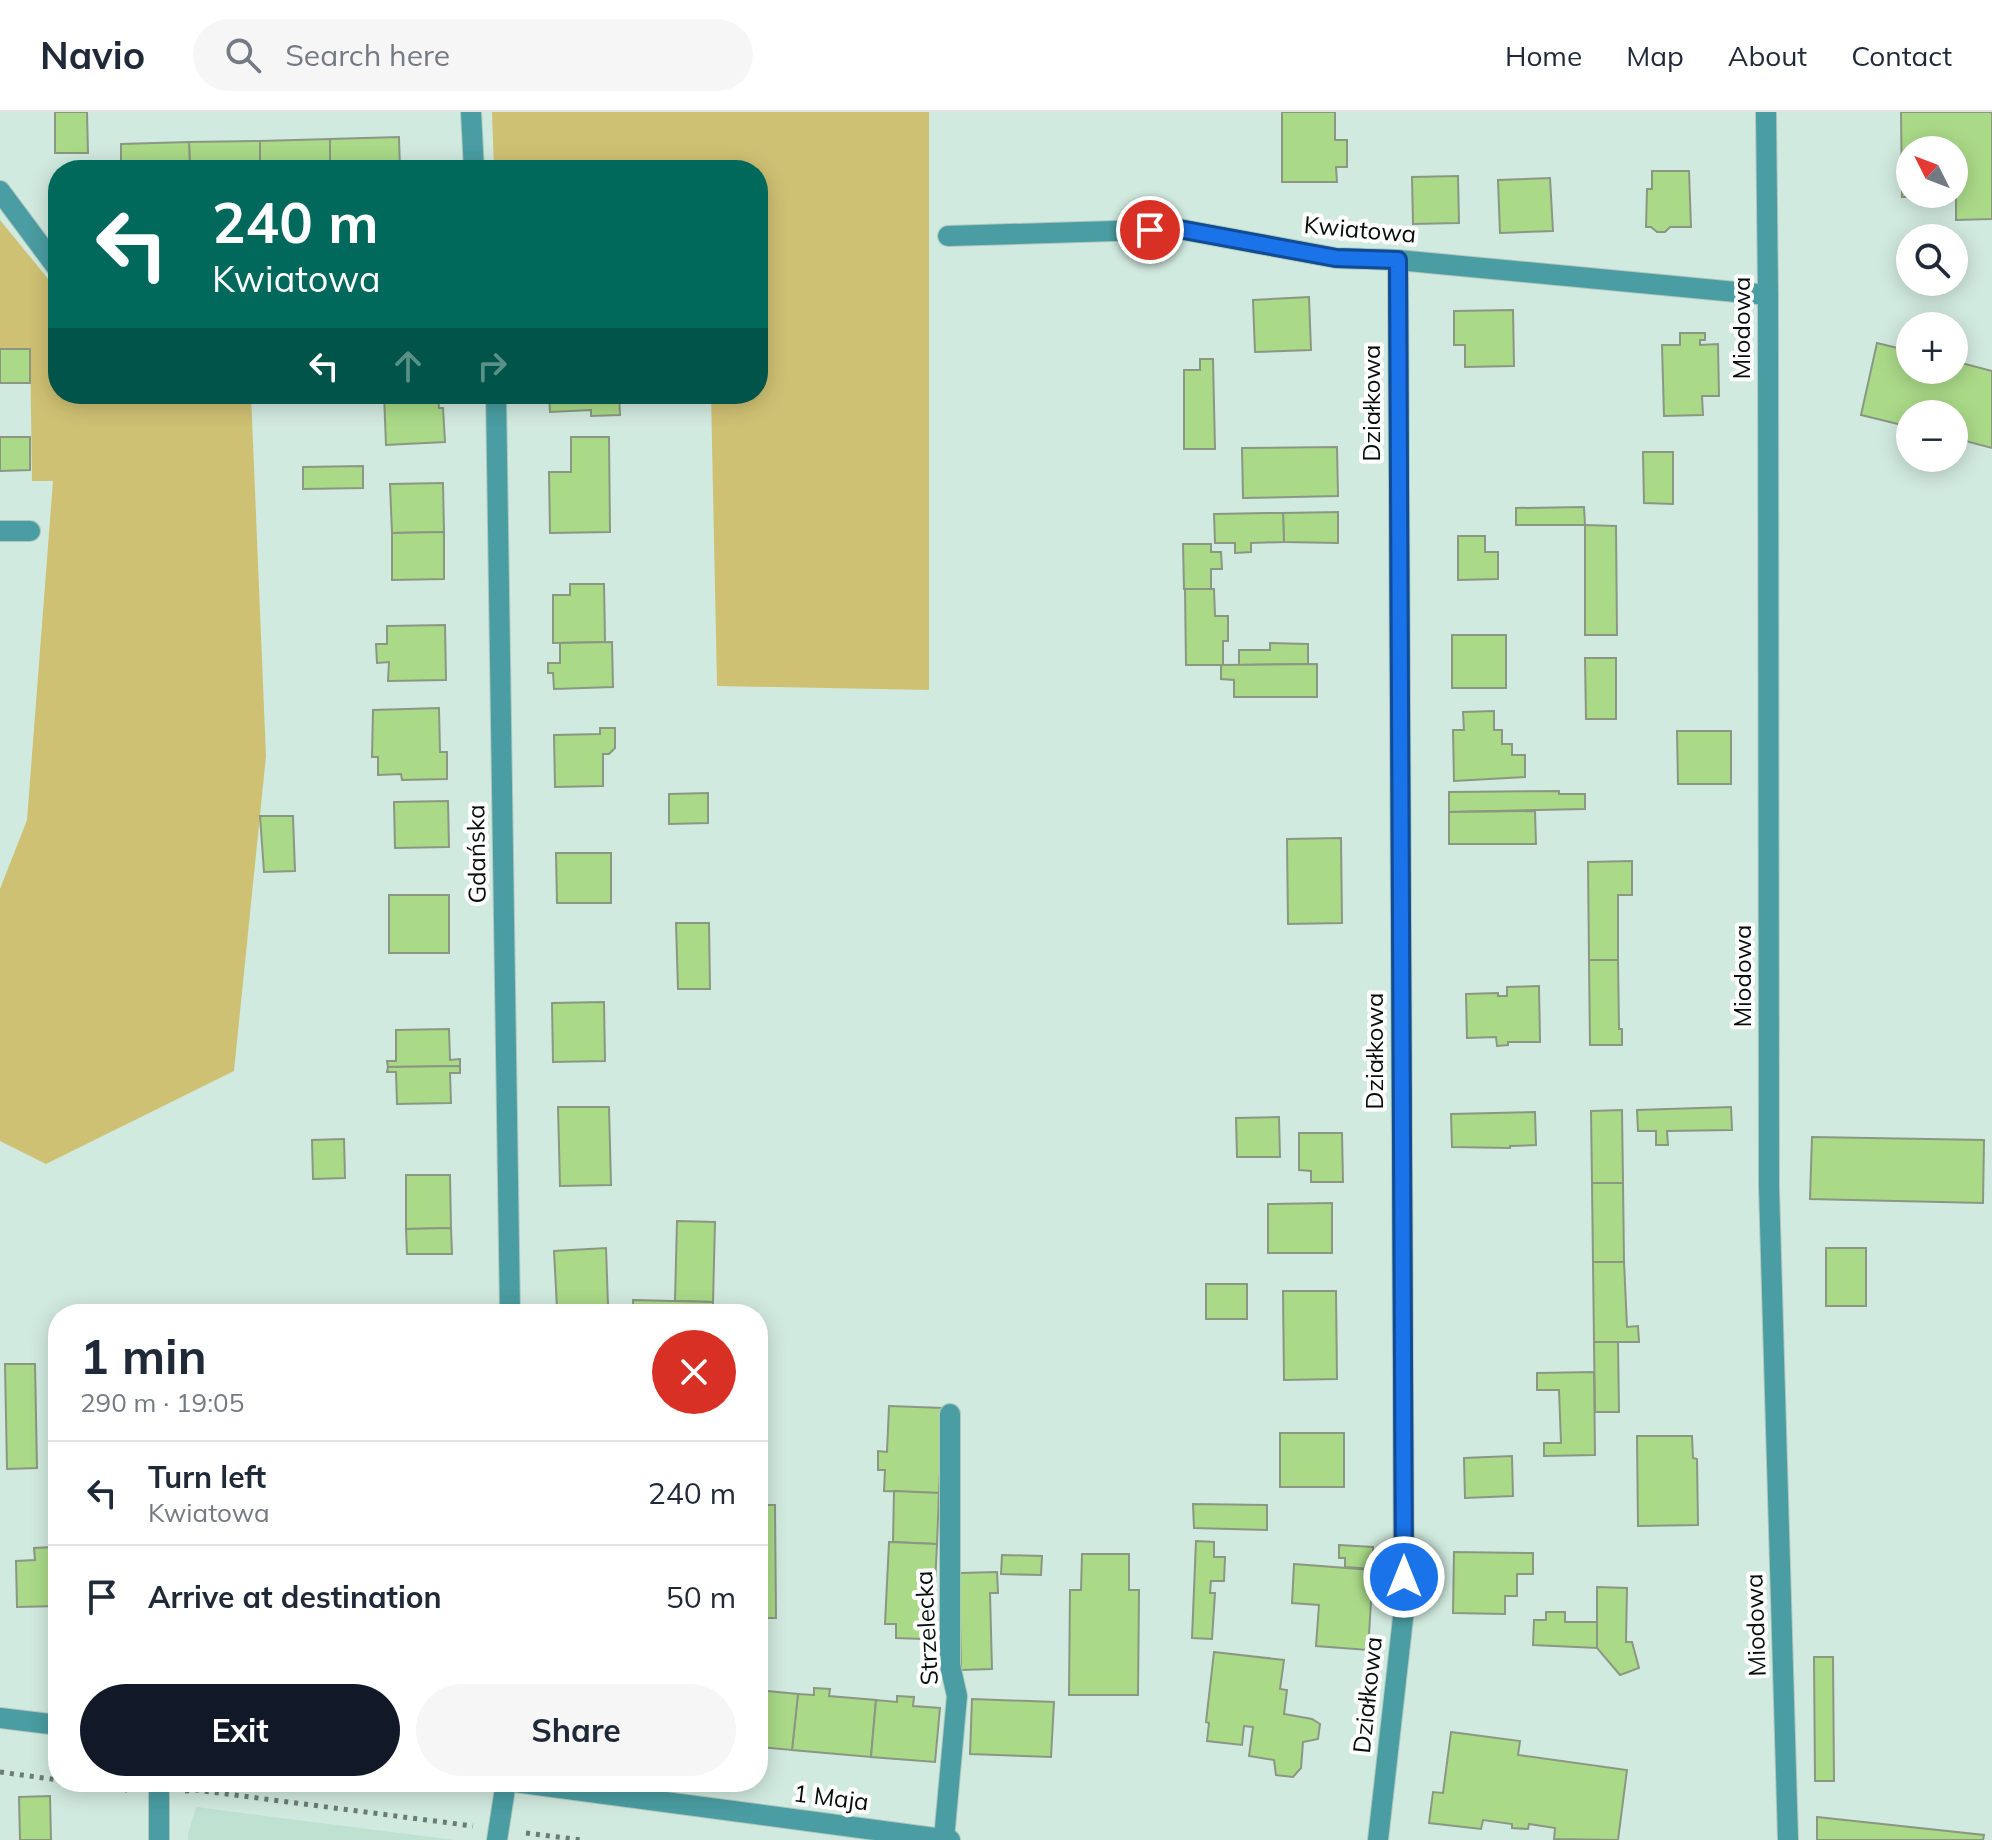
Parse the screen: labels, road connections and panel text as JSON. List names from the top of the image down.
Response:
{
  "streets": {
    "street": [
      "Kwiatowa",
      "Miodowa",
      "Działkowa",
      "Gdańska",
      "Strzelecka",
      "1 Maja"
    ]
  },
  "crossings": [
    ["Kwiatowa", "Miodowa"],
    ["Kwiatowa", "Działkowa"],
    ["Strzelecka", "1 Maja"]
  ],
  "north": "top left",
  "page": {
    "header": "Navio",
    "search": "Search here",
    "nav": [
      "Home",
      "Map",
      "About",
      "Contact"
    ],
    "map_buttons": ["+", "−"],
    "turn": ["240 m", "Kwiatowa"],
    "heading": ["1 min", "290 m · 19:05"],
    "list": [
      {
        "name": "Turn left",
        "note": "Kwiatowa",
        "value": "240 m"
      },
      {
        "name": "Arrive at destination",
        "value": "50 m"
      }
    ],
    "buttons": ["Exit", "Share"]
  }
}
